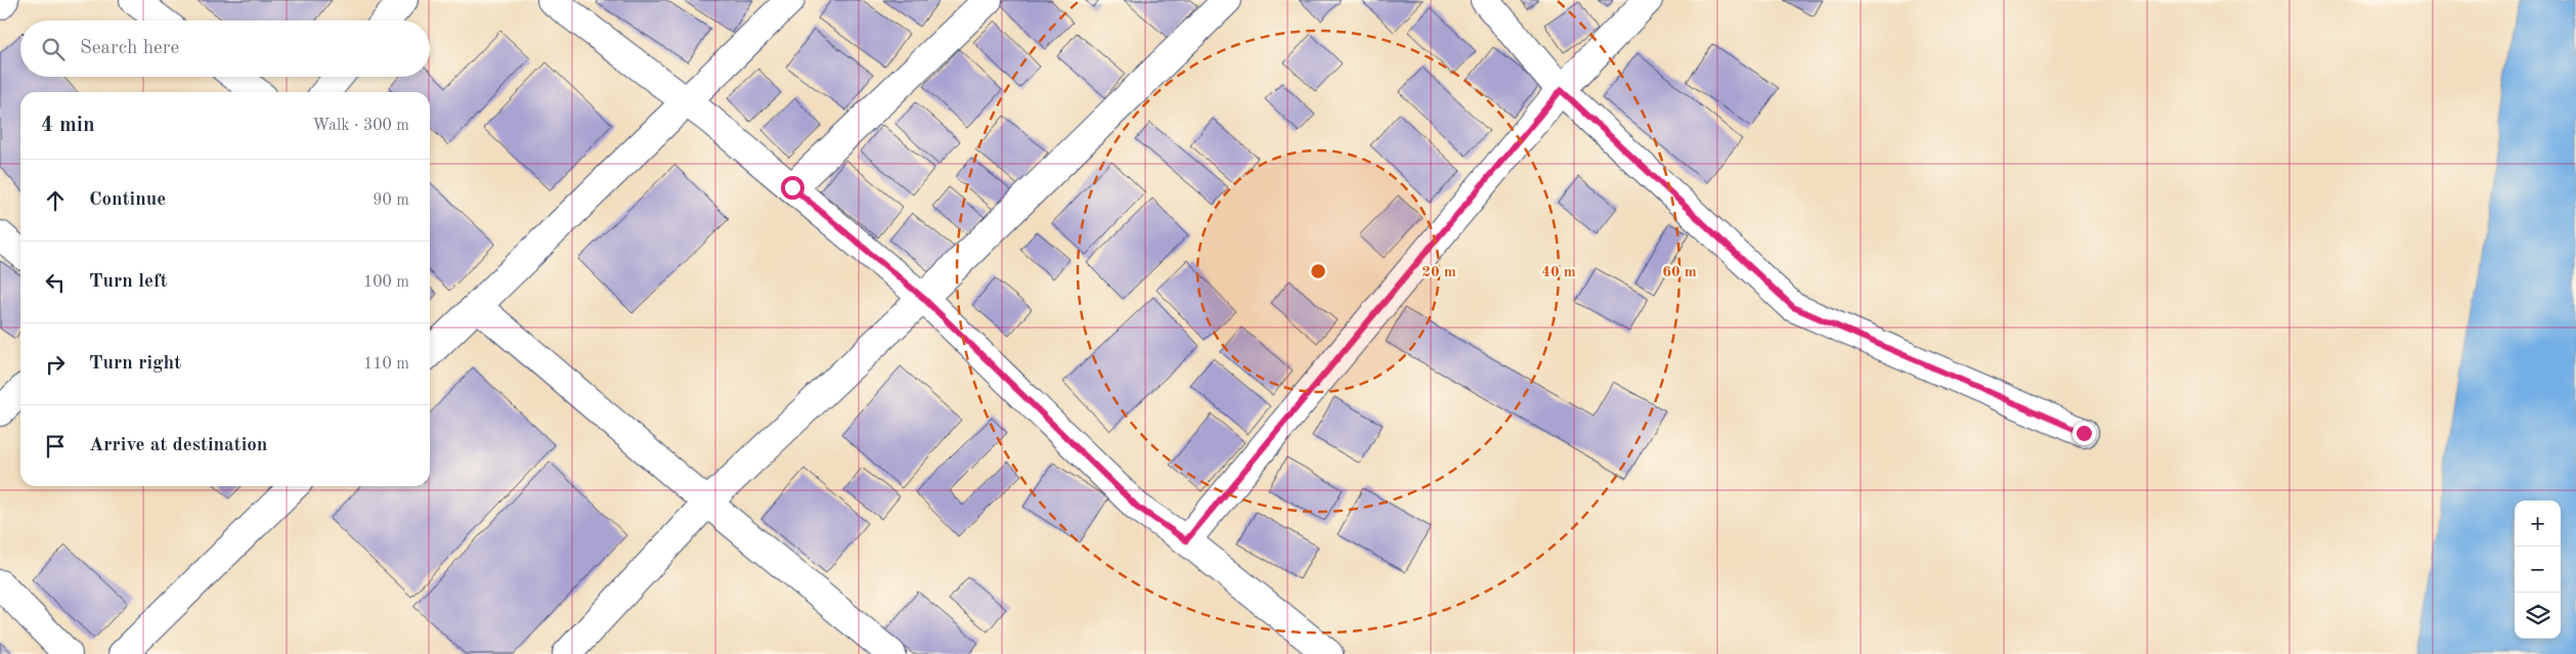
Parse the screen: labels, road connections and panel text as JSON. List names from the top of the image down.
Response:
{
  "page": {
    "search": "Search here",
    "heading": ["4 min", "Walk · 300 m"],
    "list": [
      ["Continue", "90 m"],
      ["Turn left", "100 m"],
      ["Turn right", "110 m"],
      "Arrive at destination"
    ],
    "map_buttons": ["+", "−"]
  },
  "rings": ["20 m", "40 m", "60 m"]
}
